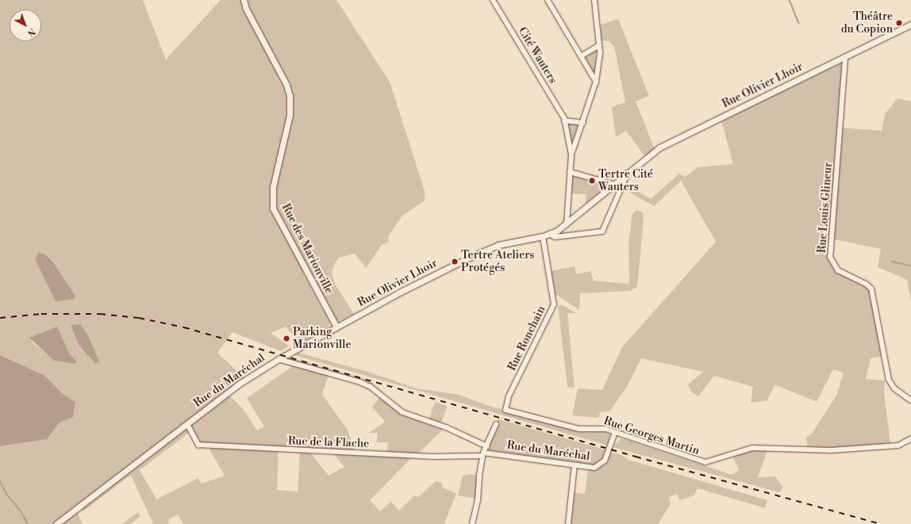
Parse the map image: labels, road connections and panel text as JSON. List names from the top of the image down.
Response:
{
  "streets": {
    "street": [
      "Cité Wauters",
      "Rue Olivier Lhoir",
      "Rue Louis Glineur",
      "Rue des Marionville",
      "Rue Ronchain",
      "Rue du Maréchal",
      "Rue Georges Martin",
      "Rue de la Flache"
    ]
  },
  "crossings": [
    ["Cité Wauters", "Rue Olivier Lhoir"],
    ["Rue Olivier Lhoir", "Rue Louis Glineur"],
    ["Rue Olivier Lhoir", "Rue des Marionville"],
    ["Rue Olivier Lhoir", "Rue Ronchain"],
    ["Rue Olivier Lhoir", "Rue du Maréchal"],
    ["Rue Ronchain", "Rue Georges Martin"],
    ["Rue du Maréchal", "Rue Georges Martin"],
    ["Rue du Maréchal", "Rue de la Flache"]
  ],
  "places": [
    "Théâtre du Copion",
    "Tertre Cité Wauters",
    "Tertre Ateliers Protégés",
    "Parking Marionville"
  ],
  "north": "bottom right"
}
